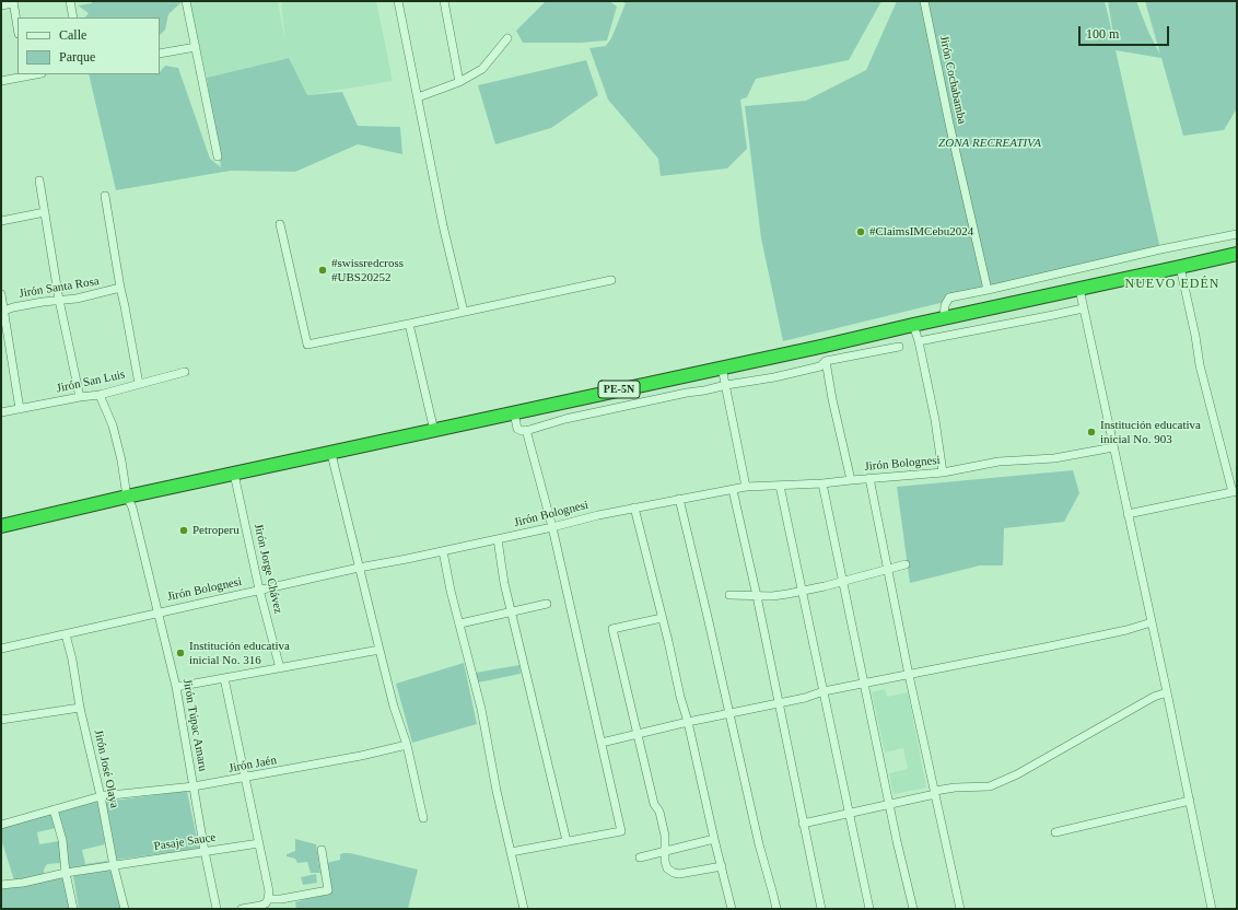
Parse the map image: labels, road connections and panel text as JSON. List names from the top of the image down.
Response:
{
  "streets": {
    "highway": ["PE-5N"],
    "street": [
      "Jirón Cochabamba",
      "Jirón Santa Rosa",
      "Jirón San Luis",
      "Jirón Bolognesi",
      "Jirón Jorge Chávez",
      "Jirón Túpac Amaru",
      "Jirón Jaén",
      "Jirón José Olaya",
      "Pasaje Sauce"
    ]
  },
  "crossings": [
    ["Jirón San Luis", "Jirón Túpac Amaru"],
    ["PE-5N", "Jirón Jorge Chávez"],
    ["PE-5N", "Jirón Túpac Amaru"],
    ["Jirón Bolognesi", "Jirón Jorge Chávez"],
    ["Jirón Bolognesi", "Jirón Túpac Amaru"],
    ["Jirón Bolognesi", "Jirón José Olaya"],
    ["Jirón Túpac Amaru", "Jirón Jaén"],
    ["Jirón Túpac Amaru", "Pasaje Sauce"],
    ["Jirón Jaén", "Jirón José Olaya"],
    ["Jirón José Olaya", "Pasaje Sauce"]
  ],
  "districts": ["NUEVO EDÉN"],
  "parks": ["ZONA RECREATIVA"],
  "places": [
    "#ClaimsIMCebu2024",
    "#swissredcross #UBS20252",
    "Institución educativa inicial No. 903",
    "Petroperu",
    "Institución educativa inicial No. 316"
  ],
  "legend": ["Calle", "Parque"],
  "scale_bar": "100 m"
}
